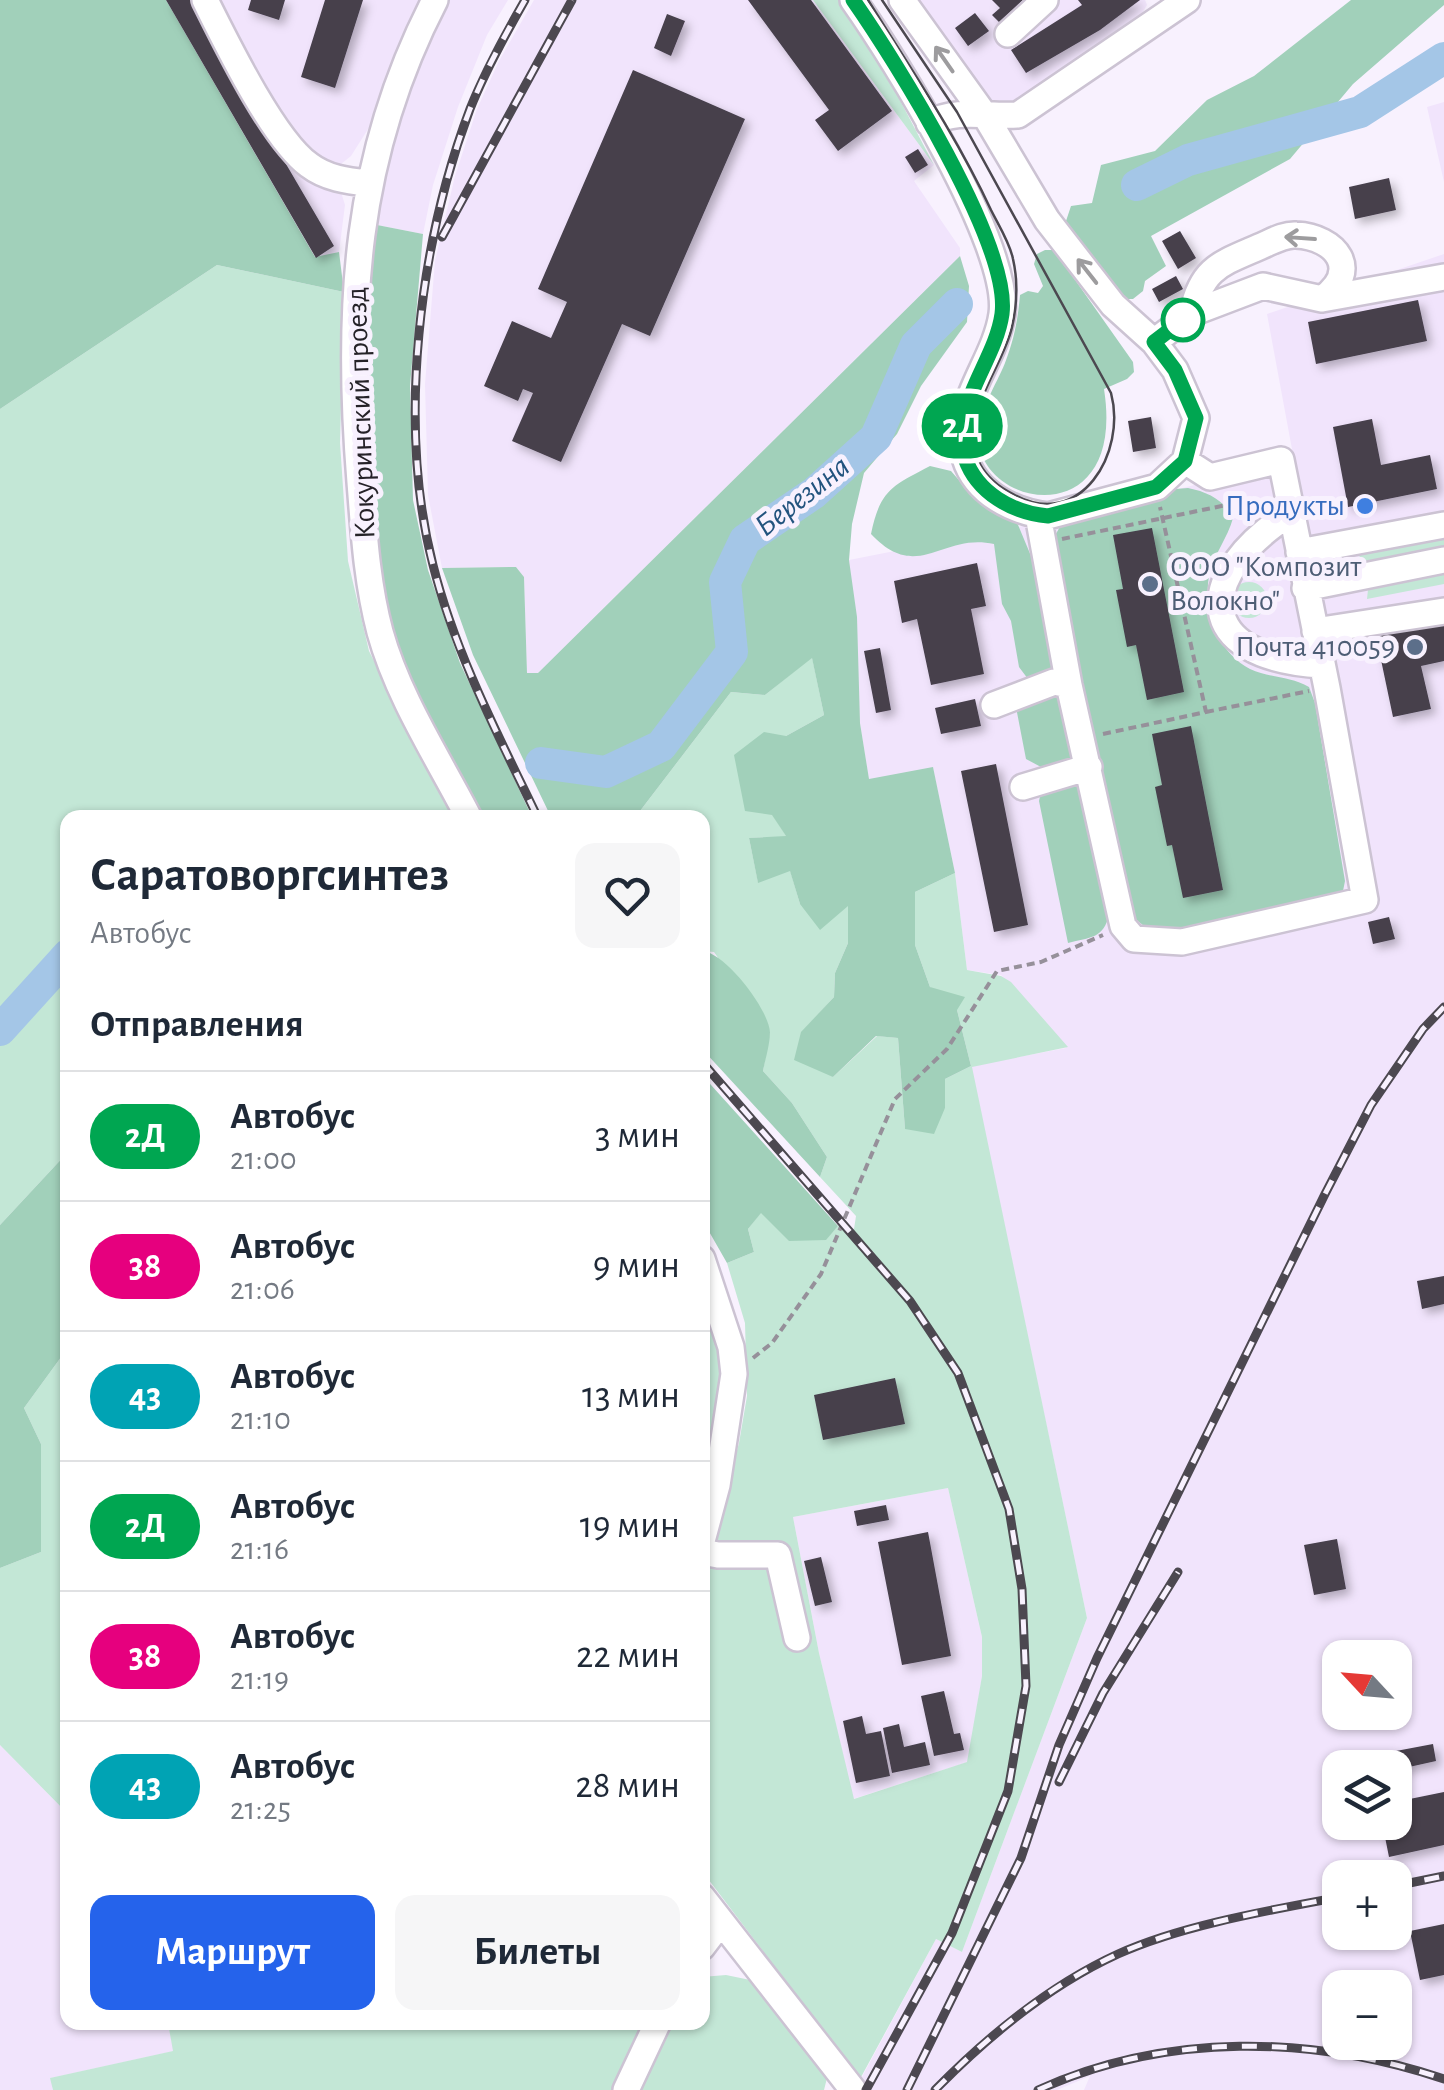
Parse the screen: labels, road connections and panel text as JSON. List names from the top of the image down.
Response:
{
  "streets": {
    "street": ["Кокуринский проезд"]
  },
  "water": ["Березина"],
  "places": ["Продукты", "ООО \"Композит Волокно\"", "Почта 410059"],
  "lines": ["bus line 2Д"],
  "north": "top left",
  "page": {
    "on_map": "2Д",
    "heading": [
      ["Саратоворгсинтез", "Автобус"],
      "Отправления"
    ],
    "list": [
      {
        "mark": "2Д",
        "name": "Автобус",
        "note": "21:00",
        "value": "3 мин"
      },
      {
        "mark": "38",
        "name": "Автобус",
        "note": "21:06",
        "value": "9 мин"
      },
      {
        "mark": "43",
        "name": "Автобус",
        "note": "21:10",
        "value": "13 мин"
      },
      {
        "mark": "2Д",
        "name": "Автобус",
        "note": "21:16",
        "value": "19 мин"
      },
      {
        "mark": "38",
        "name": "Автобус",
        "note": "21:19",
        "value": "22 мин"
      },
      {
        "mark": "43",
        "name": "Автобус",
        "note": "21:25",
        "value": "28 мин"
      }
    ],
    "map_buttons": ["+", "−"],
    "buttons": ["Маршрут", "Билеты"]
  }
}
